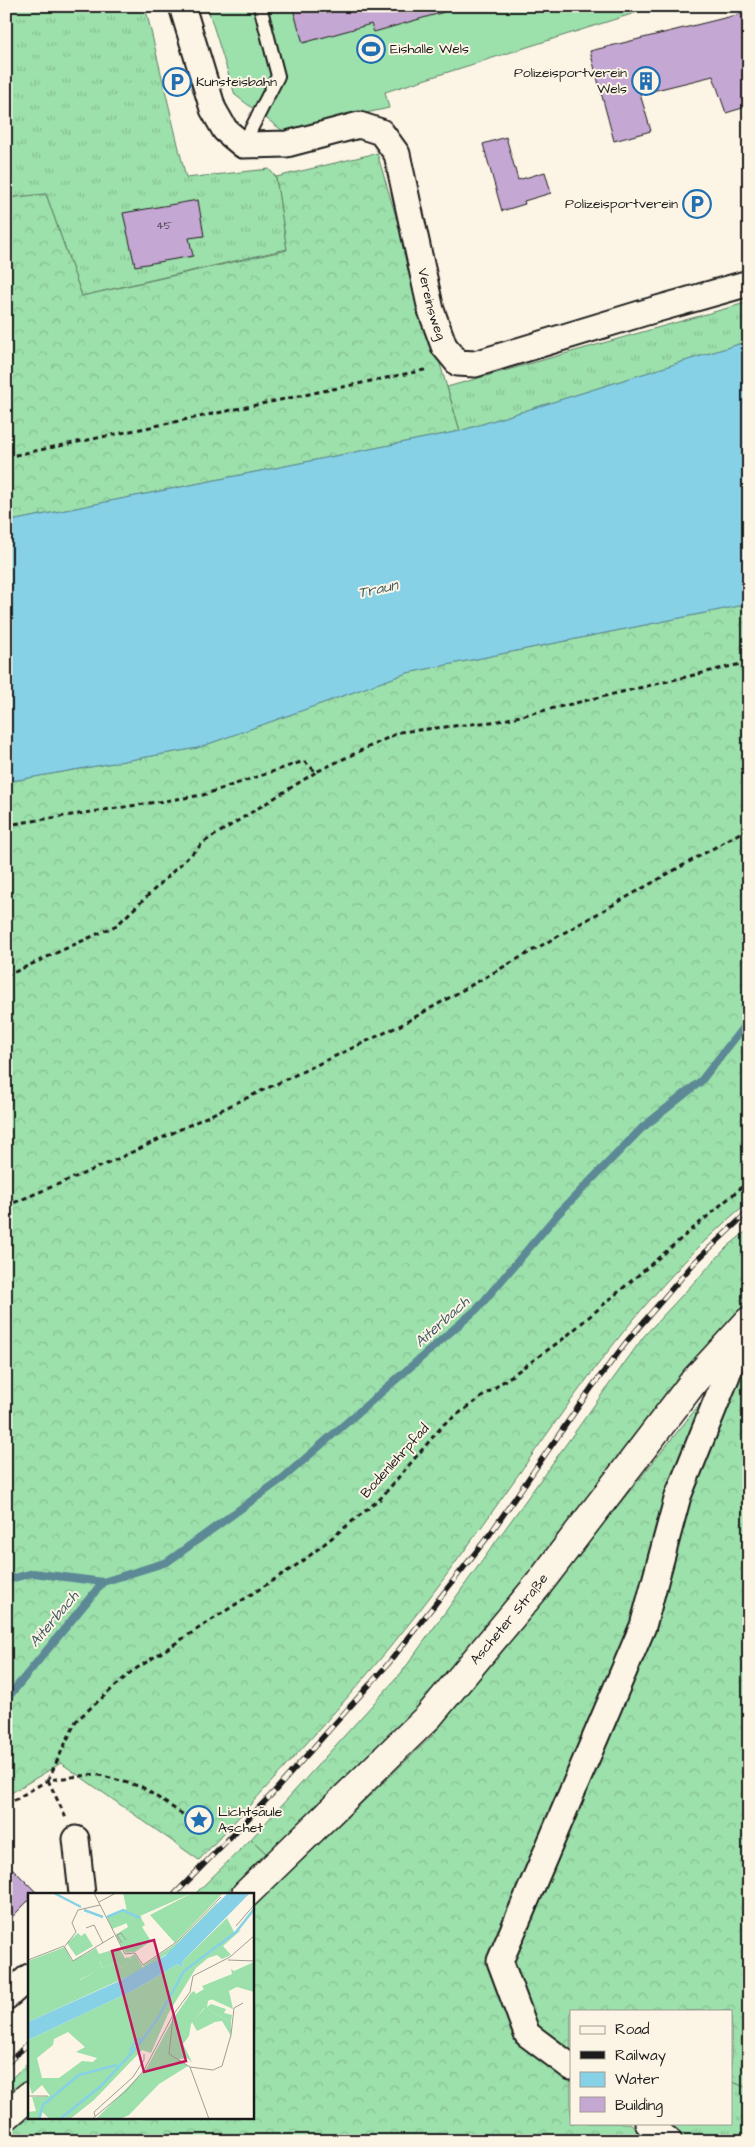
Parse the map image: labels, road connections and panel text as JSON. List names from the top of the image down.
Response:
{
  "streets": {
    "main road": ["Ascheter Straße"],
    "street": ["Vereinsweg"],
    "path": ["Bodenlehrpfad"]
  },
  "water": ["Traun", "Aiterbach"],
  "places": {
    "sports": ["Eishalle Wels"],
    "building": ["Polizeisportverein Wels"],
    "parking": ["Kunsteisbahn", "Polizeisportverein"],
    "place": ["Lichtsäule Aschet"]
  },
  "house_numbers": ["45"],
  "legend": [
    "Road",
    "Railway",
    "Water",
    "Building"
  ]
}
